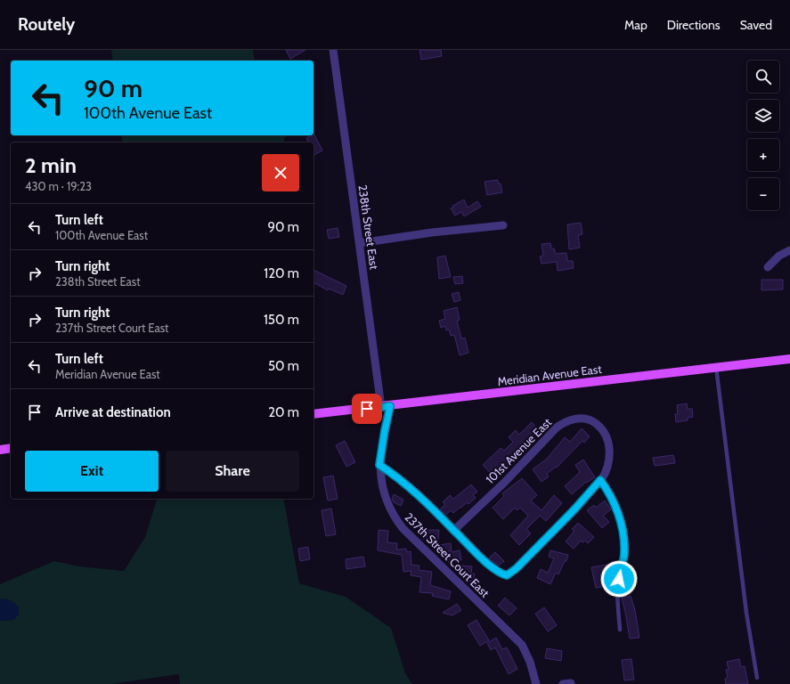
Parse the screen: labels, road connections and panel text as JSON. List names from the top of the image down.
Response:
{
  "streets": {
    "main road": ["Meridian Avenue East"],
    "street": ["238th Street East", "101st Avenue East", "237th Street Court East"]
  },
  "crossings": [
    ["238th Street East", "Meridian Avenue East"],
    ["238th Street East", "237th Street Court East"],
    ["Meridian Avenue East", "237th Street Court East"]
  ],
  "page": {
    "header": "Routely",
    "nav": ["Map", "Directions", "Saved"],
    "map_buttons": ["+", "−"],
    "turn": ["90 m", "100th Avenue East"],
    "heading": ["2 min", "430 m · 19:23"],
    "list": [
      {
        "name": "Turn left",
        "note": "100th Avenue East",
        "value": "90 m"
      },
      {
        "name": "Turn right",
        "note": "238th Street East",
        "value": "120 m"
      },
      {
        "name": "Turn right",
        "note": "237th Street Court East",
        "value": "150 m"
      },
      {
        "name": "Turn left",
        "note": "Meridian Avenue East",
        "value": "50 m"
      },
      {
        "name": "Arrive at destination",
        "value": "20 m"
      }
    ],
    "buttons": ["Exit", "Share"]
  }
}
